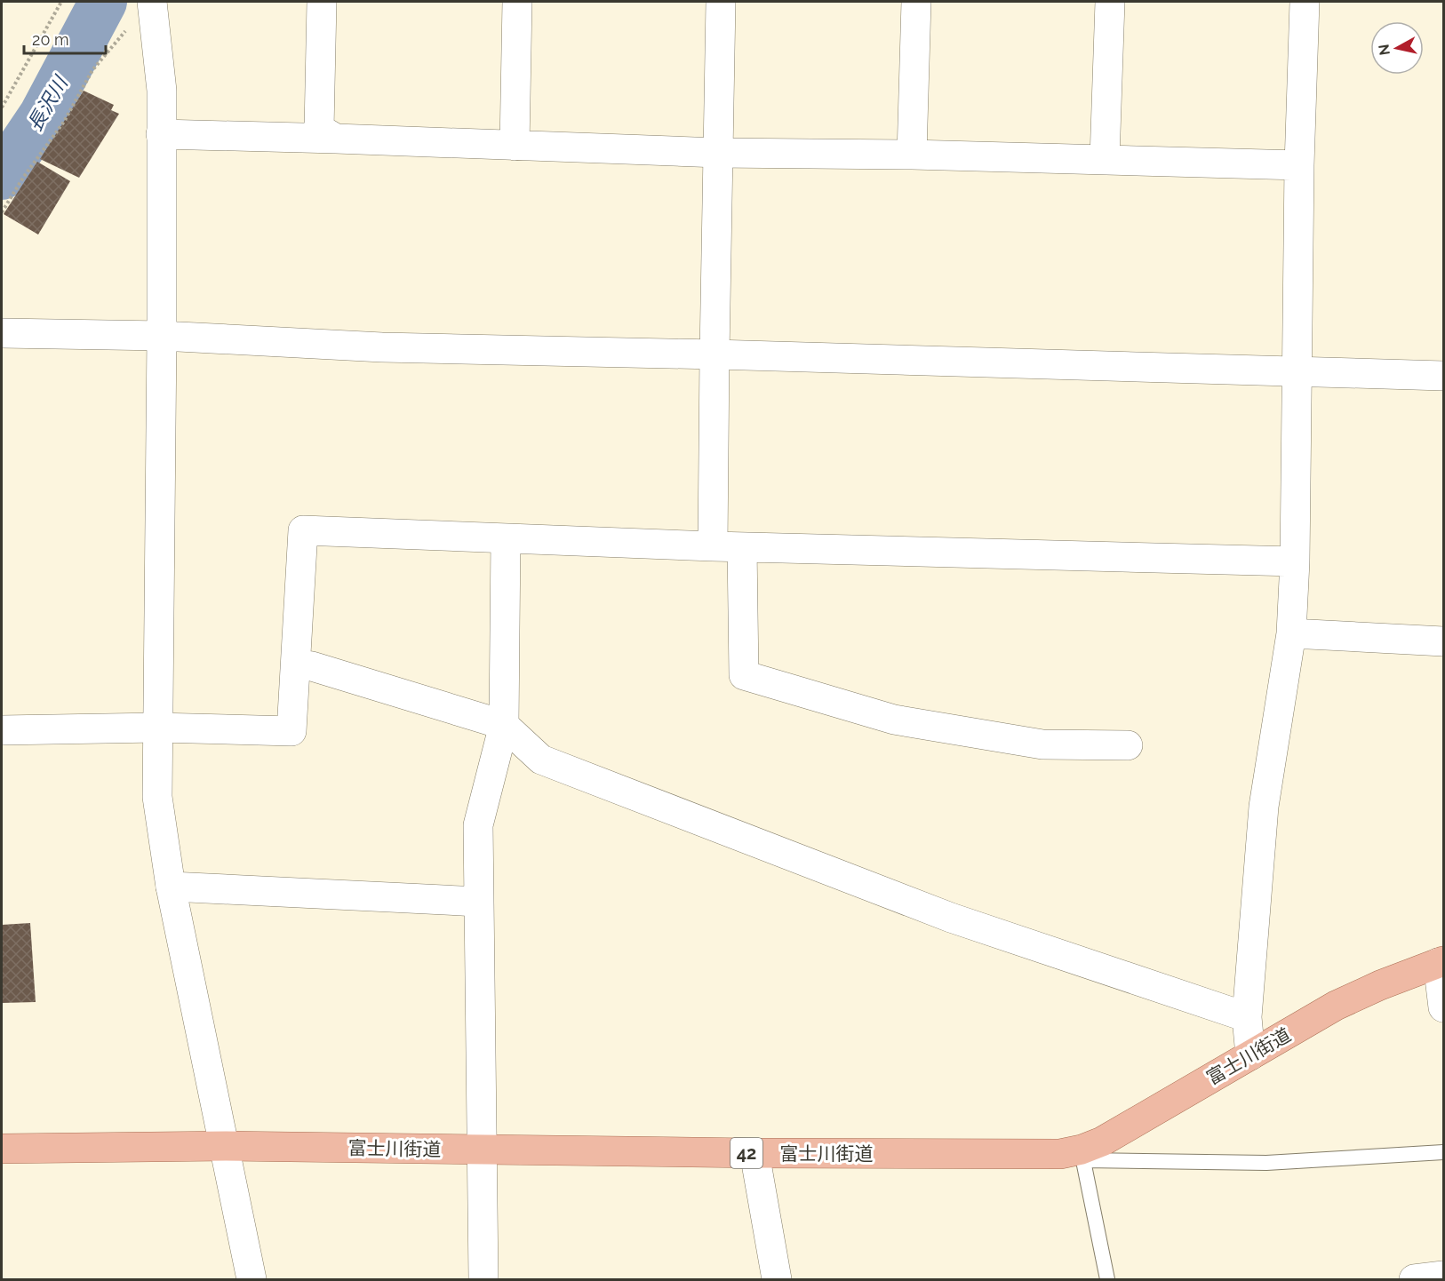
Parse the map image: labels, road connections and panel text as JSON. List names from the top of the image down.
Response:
{
  "streets": {
    "main road": ["富士川街道", "42"]
  },
  "water": ["長沢川"],
  "scale_bar": "20 m",
  "north": "left"
}
